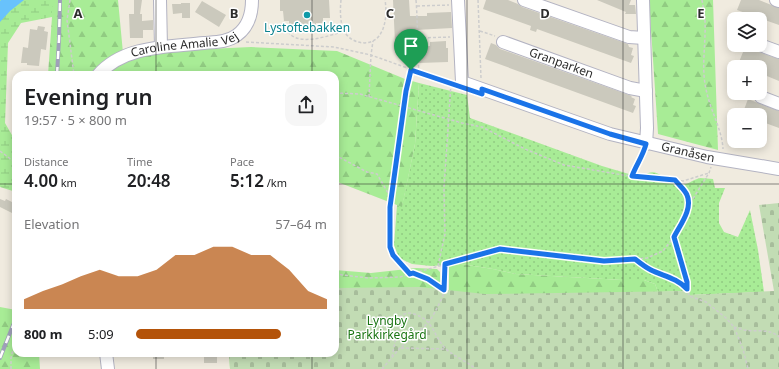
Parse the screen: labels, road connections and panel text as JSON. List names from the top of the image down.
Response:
{
  "streets": {
    "street": ["Caroline Amalie Vej", "Granparken", "Granåsen"]
  },
  "parks": ["Lyngby Parkkirkegård"],
  "places": ["Lystoftebakken"],
  "page": {
    "map_buttons": ["+", "−"],
    "heading": ["Evening run", "19:57 · 5 × 800 m"],
    "stats": [
      ["Distance", "4.00 km"],
      ["Time", "20:48"],
      ["Pace", "5:12 /km"]
    ],
    "chart": ["Elevation", "57–64 m"],
    "list": [
      {
        "name": "800 m",
        "note": "5:09"
      }
    ]
  },
  "grid": {
    "columns": [
      "A",
      "B",
      "C",
      "D",
      "E"
    ]
  }
}
